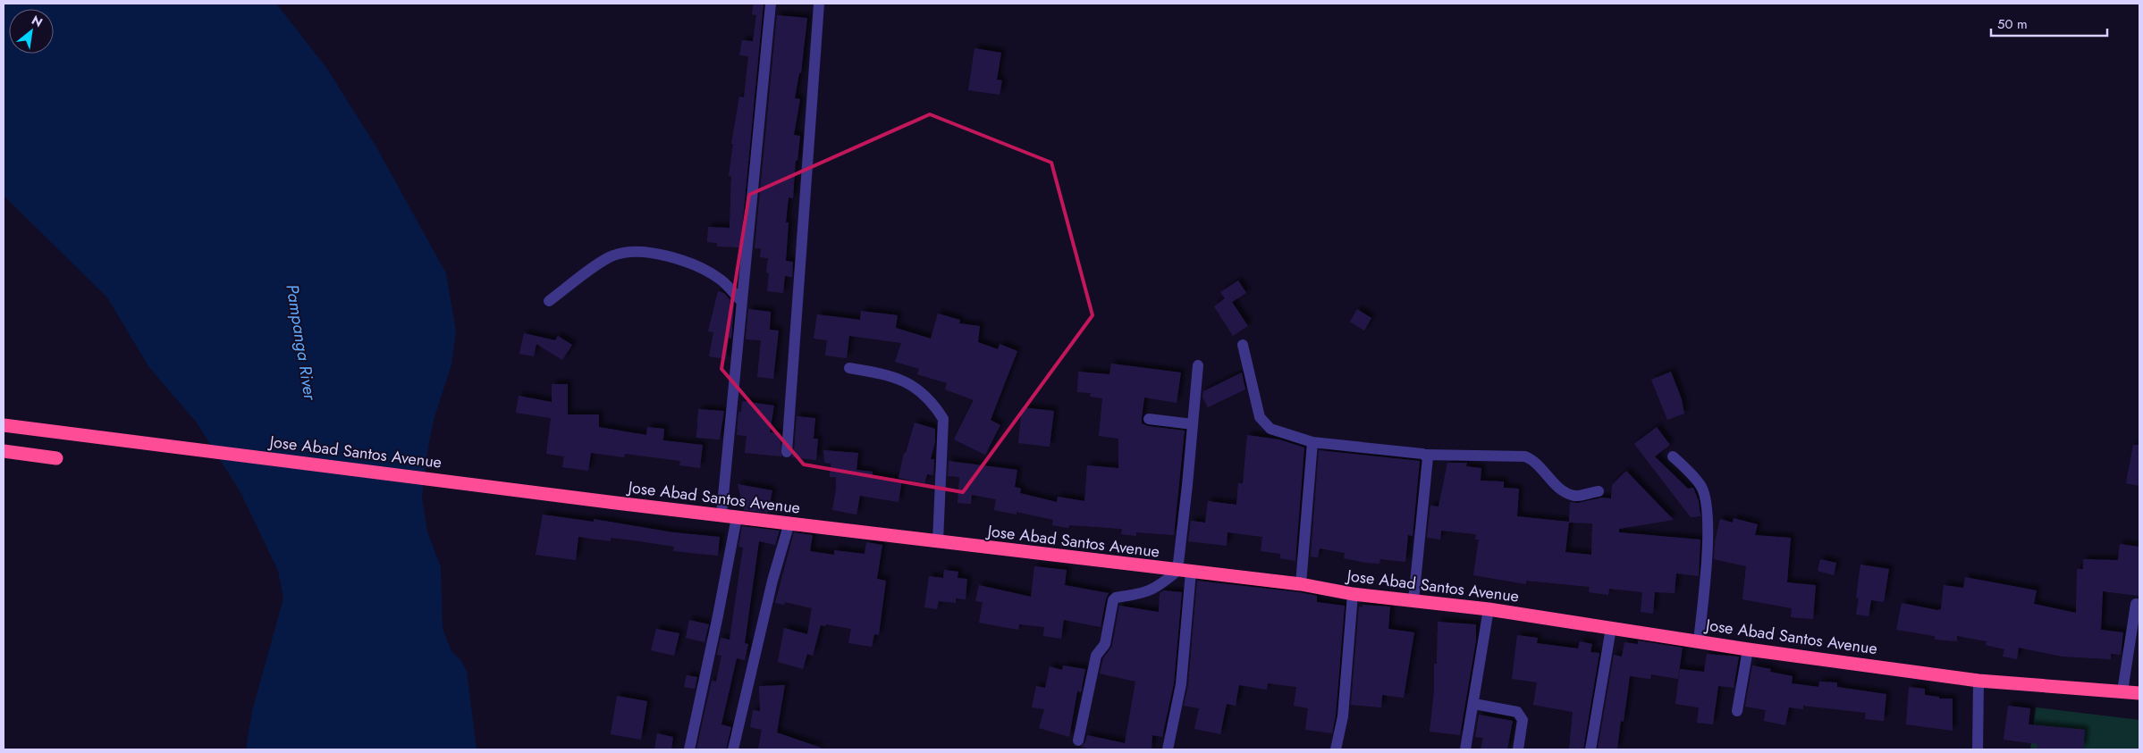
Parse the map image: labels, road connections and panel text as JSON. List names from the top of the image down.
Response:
{
  "streets": {
    "highway": ["Jose Abad Santos Avenue"]
  },
  "water": ["Pampanga River"],
  "scale_bar": "50 m",
  "north": "top right"
}
